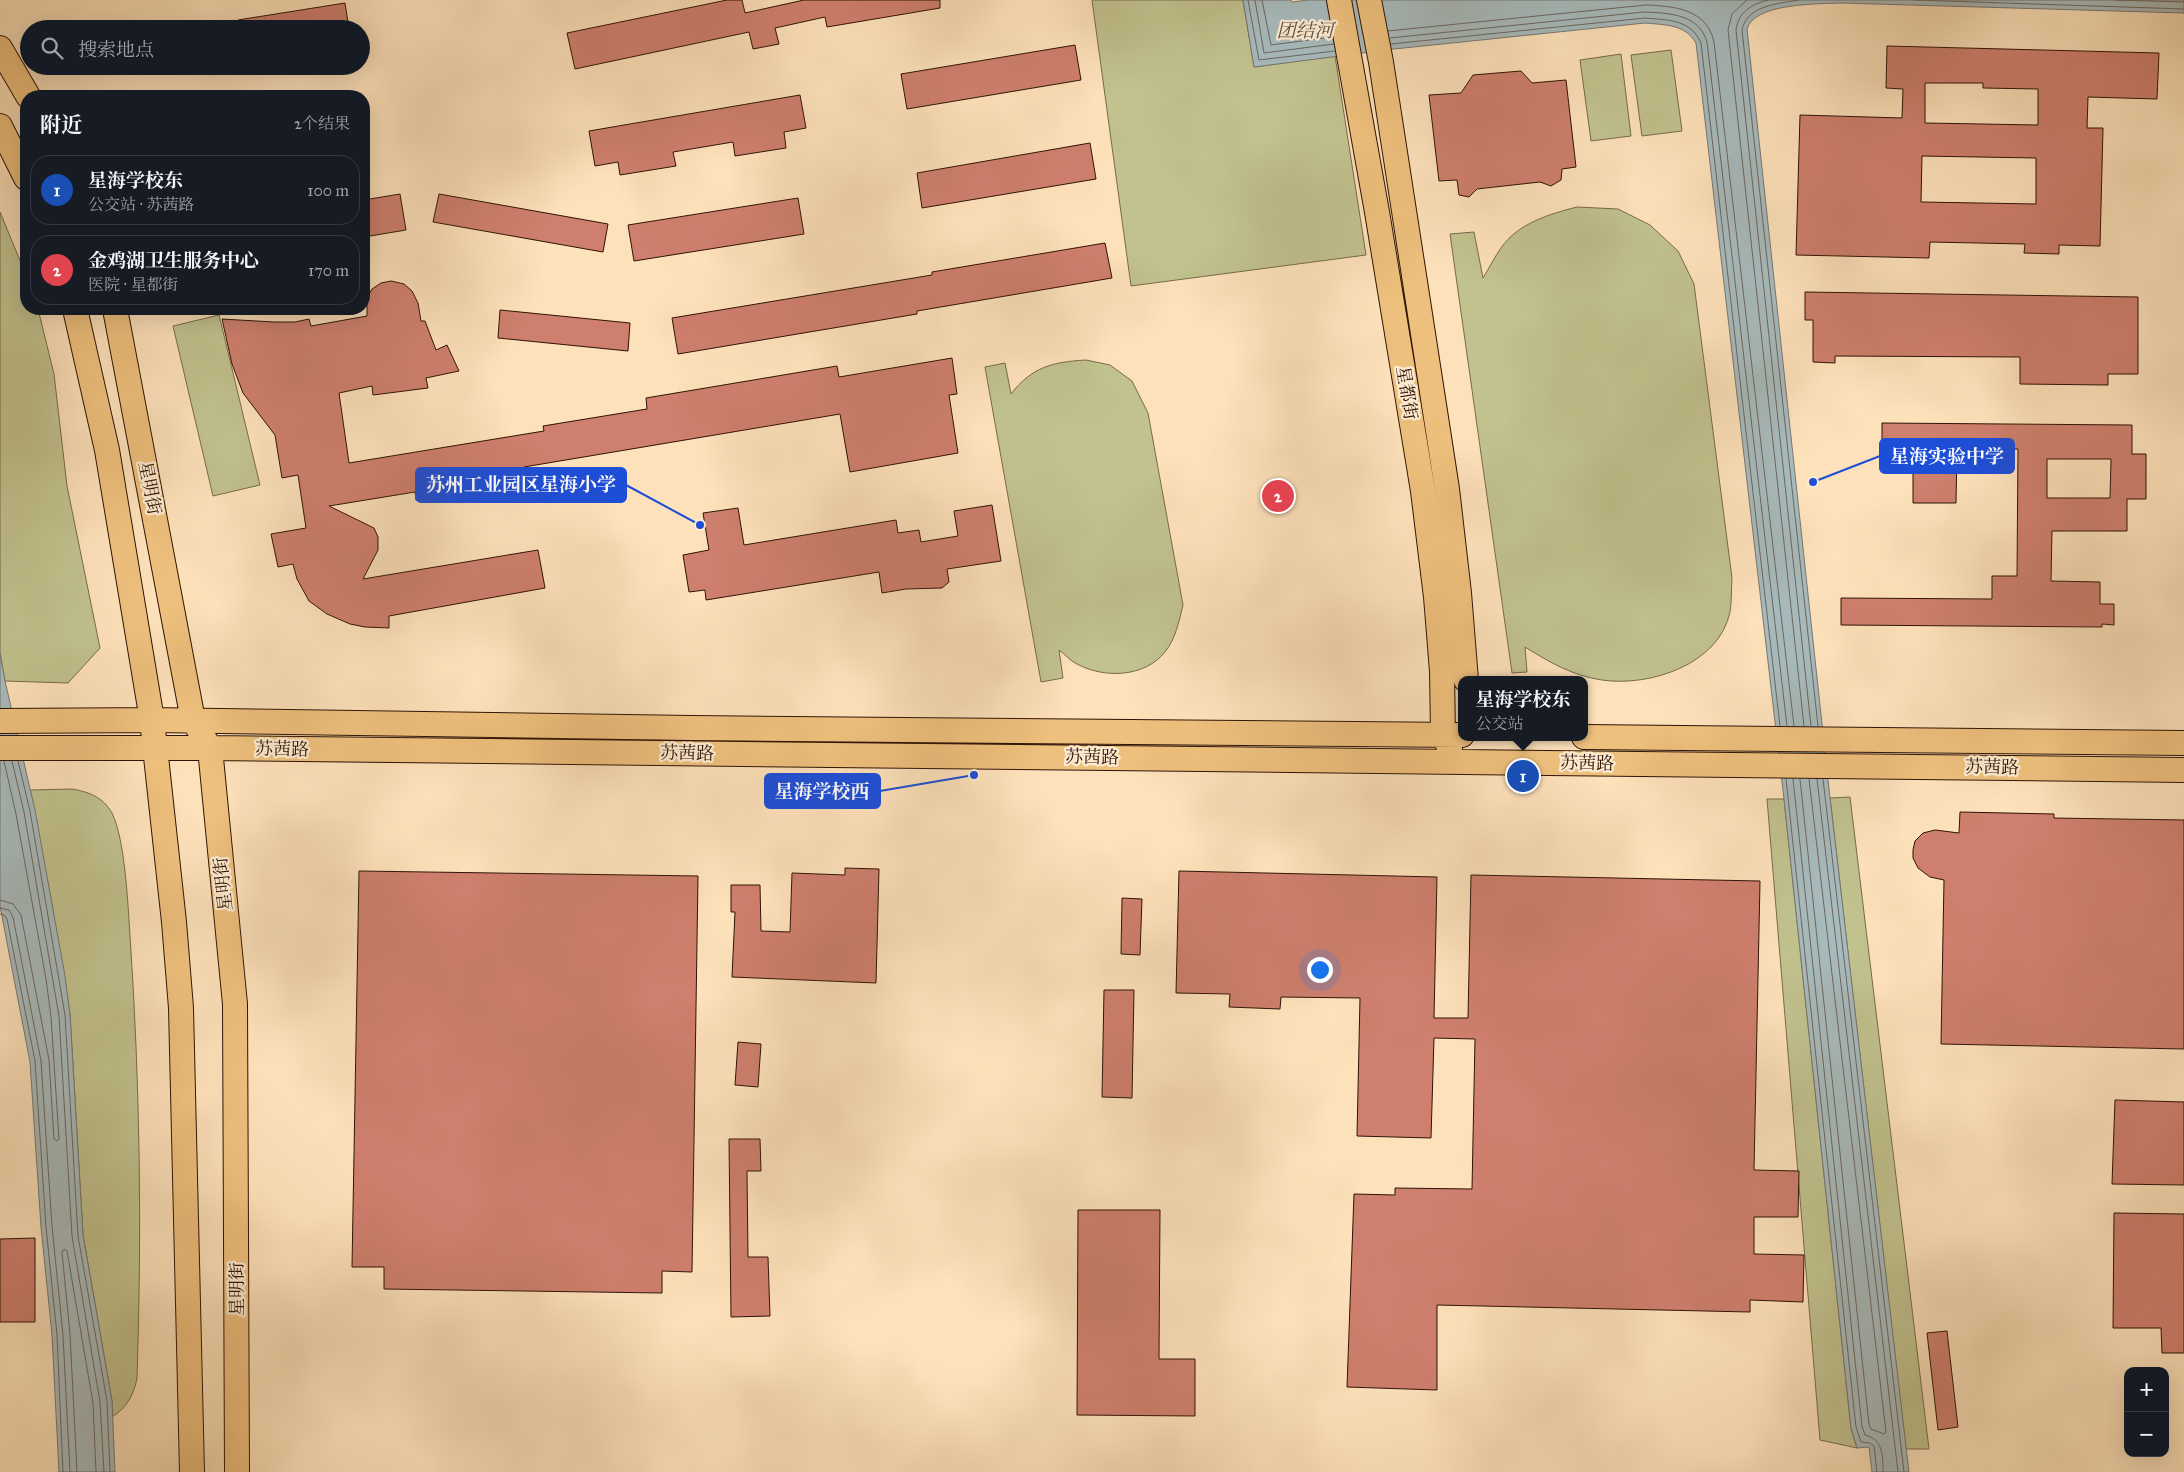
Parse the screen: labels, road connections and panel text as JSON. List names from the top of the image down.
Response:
{
  "streets": {
    "main road": ["星都街", "星明街", "苏茜路"]
  },
  "crossings": [
    ["星都街", "苏茜路"],
    ["星明街", "苏茜路"]
  ],
  "water": ["团结河"],
  "places": ["星海实验中学", "苏州工业园区星海小学", "星海学校西"],
  "page": {
    "search": "搜索地点",
    "heading": ["附近", "2个结果"],
    "list": [
      {
        "mark": "1",
        "name": "星海学校东",
        "note": "公交站 · 苏茜路",
        "value": "100 m"
      },
      {
        "mark": "2",
        "name": "金鸡湖卫生服务中心",
        "note": "医院 · 星都街",
        "value": "170 m"
      }
    ],
    "pins": ["2", "1"],
    "popup": ["星海学校东", "公交站"],
    "map_buttons": ["+", "−"]
  }
}
